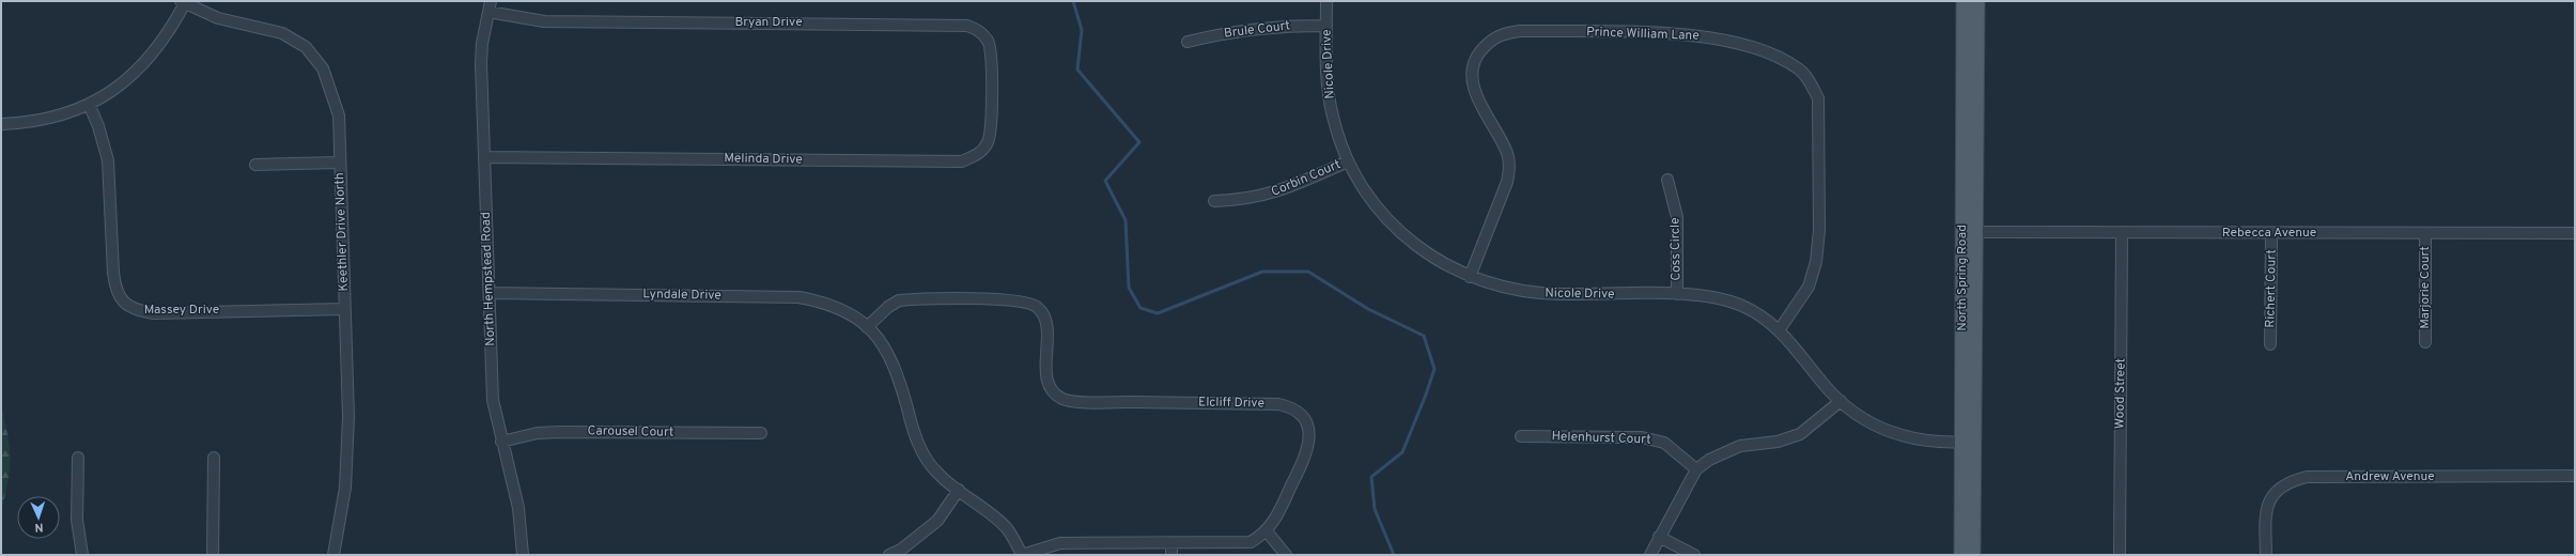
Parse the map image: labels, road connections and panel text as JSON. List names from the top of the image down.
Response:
{
  "streets": {
    "main road": ["North Spring Road"],
    "street": [
      "Bryan Drive",
      "Brule Court",
      "Prince William Lane",
      "Nicole Drive",
      "Melinda Drive",
      "Corbin Court",
      "Keethler Drive North",
      "Rebecca Avenue",
      "Coss Circle",
      "North Hempstead Road",
      "Marjorie Court",
      "Richert Court",
      "Lyndale Drive",
      "Massey Drive",
      "Wood Street",
      "Elcliff Drive",
      "Carousel Court",
      "Helenhurst Court",
      "Andrew Avenue"
    ]
  },
  "crossings": [
    ["Bryan Drive", "Melinda Drive"],
    ["Bryan Drive", "North Hempstead Road"],
    ["Brule Court", "Nicole Drive"],
    ["Prince William Lane", "Nicole Drive"],
    ["Nicole Drive", "Corbin Court"],
    ["Nicole Drive", "Coss Circle"],
    ["Nicole Drive", "North Spring Road"],
    ["Melinda Drive", "North Hempstead Road"],
    ["Keethler Drive North", "Massey Drive"],
    ["Rebecca Avenue", "North Spring Road"],
    ["Rebecca Avenue", "Marjorie Court"],
    ["Rebecca Avenue", "Richert Court"],
    ["Rebecca Avenue", "Wood Street"],
    ["North Hempstead Road", "Lyndale Drive"],
    ["North Hempstead Road", "Carousel Court"],
    ["Lyndale Drive", "Elcliff Drive"]
  ],
  "north": "bottom"
}
